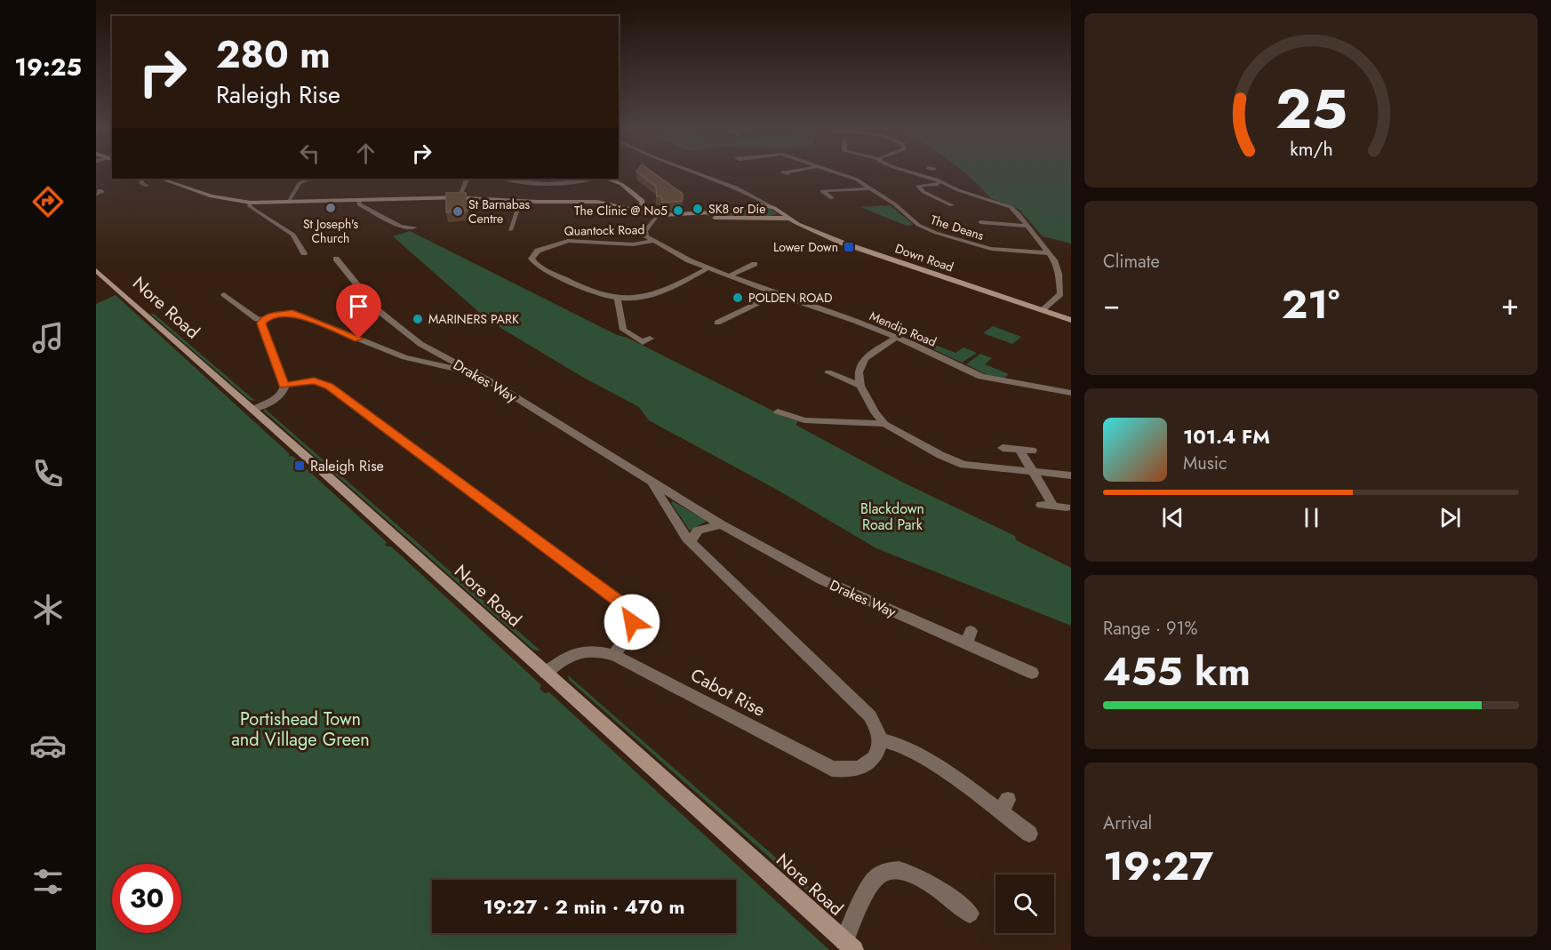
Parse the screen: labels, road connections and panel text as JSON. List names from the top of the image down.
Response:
{
  "streets": {
    "street": [
      "The Deans",
      "Quantock Road",
      "Down Road",
      "Nore Road",
      "Mendip Road",
      "Drakes Way",
      "Cabot Rise"
    ]
  },
  "crossings": [
    ["Quantock Road", "Mendip Road"],
    ["Nore Road", "Cabot Rise"]
  ],
  "parks": ["Blackdown Road Park", "Portishead Town and Village Green"],
  "places": {
    "other": [
      "St Joseph's Church",
      "SK8 or Die",
      "The Clinic @ No5",
      "St Barnabas Centre",
      "POLDEN ROAD",
      "MARINERS PARK"
    ],
    "transit": ["Lower Down", "Raleigh Rise"]
  },
  "page": {
    "tabs": "19:25",
    "turn": ["280 m", "Raleigh Rise"],
    "tile": [
      "Climate",
      ["Range · 91%", "455 km"],
      ["Arrival", "19:27"]
    ],
    "heat": ["−", "21°", "+"],
    "song": ["101.4 FM", "Music"],
    "limit": "30",
    "trip": "19:27 · 2 min · 470 m",
    "gauge": ["25", "km/h"]
  }
}
